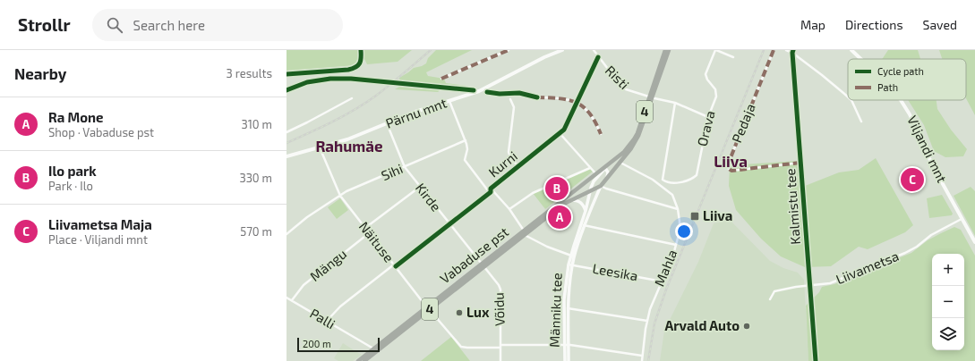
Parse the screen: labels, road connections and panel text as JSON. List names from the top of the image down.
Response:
{
  "streets": {
    "highway": ["4", "Vabaduse pst", "Männiku tee"],
    "main road": ["Pärnu mnt", "Viljandi mnt"],
    "street": [
      "Risti",
      "Pedaja",
      "Orava",
      "Kurni",
      "Sihi",
      "Kirde",
      "Kalmistu tee",
      "Näituse",
      "Mängu",
      "Mahla",
      "Liivametsa",
      "Leesika",
      "Võidu",
      "Palli"
    ]
  },
  "crossings": [
    ["Risti", "Orava"],
    ["Risti", "Kurni"],
    ["Risti", "Männiku tee"],
    ["Pärnu mnt", "Kirde"],
    ["Pärnu mnt", "Näituse"],
    ["Pedaja", "Kalmistu tee"],
    ["Viljandi mnt", "Liivametsa"],
    ["Kurni", "Kirde"],
    ["Kurni", "Näituse"],
    ["Kurni", "Palli"],
    ["Sihi", "Kirde"],
    ["Sihi", "Näituse"],
    ["Kirde", "Vabaduse pst"],
    ["Kirde", "Võidu"],
    ["Kalmistu tee", "Liivametsa"],
    ["Näituse", "Vabaduse pst"],
    ["Näituse", "Mängu"],
    ["Näituse", "Mahla"],
    ["Näituse", "Võidu"],
    ["Näituse", "Männiku tee"],
    ["Vabaduse pst", "Võidu"],
    ["Vabaduse pst", "Männiku tee"],
    ["Vabaduse pst", "Palli"],
    ["Mängu", "Palli"],
    ["Mahla", "Leesika"],
    ["Mahla", "Männiku tee"],
    ["Leesika", "Männiku tee"]
  ],
  "districts": ["Rahumäe", "Liiva"],
  "places": {
    "transit": ["Liiva"],
    "other": ["Lux", "Arvald Auto"]
  },
  "legend": ["Cycle path", "Path"],
  "scale_bar": "200 m",
  "page": {
    "header": "Strollr",
    "search": "Search here",
    "nav": ["Map", "Directions", "Saved"],
    "heading": ["Nearby", "3 results"],
    "list": [
      {
        "mark": "A",
        "name": "Ra Mone",
        "note": "Shop · Vabaduse pst",
        "value": "310 m"
      },
      {
        "mark": "B",
        "name": "Ilo park",
        "note": "Park · Ilo",
        "value": "330 m"
      },
      {
        "mark": "C",
        "name": "Liivametsa Maja",
        "note": "Place · Viljandi mnt",
        "value": "570 m"
      }
    ],
    "pins": ["C", "B", "A"],
    "map_buttons": ["+", "−"],
    "scale": "200 m"
  }
}
